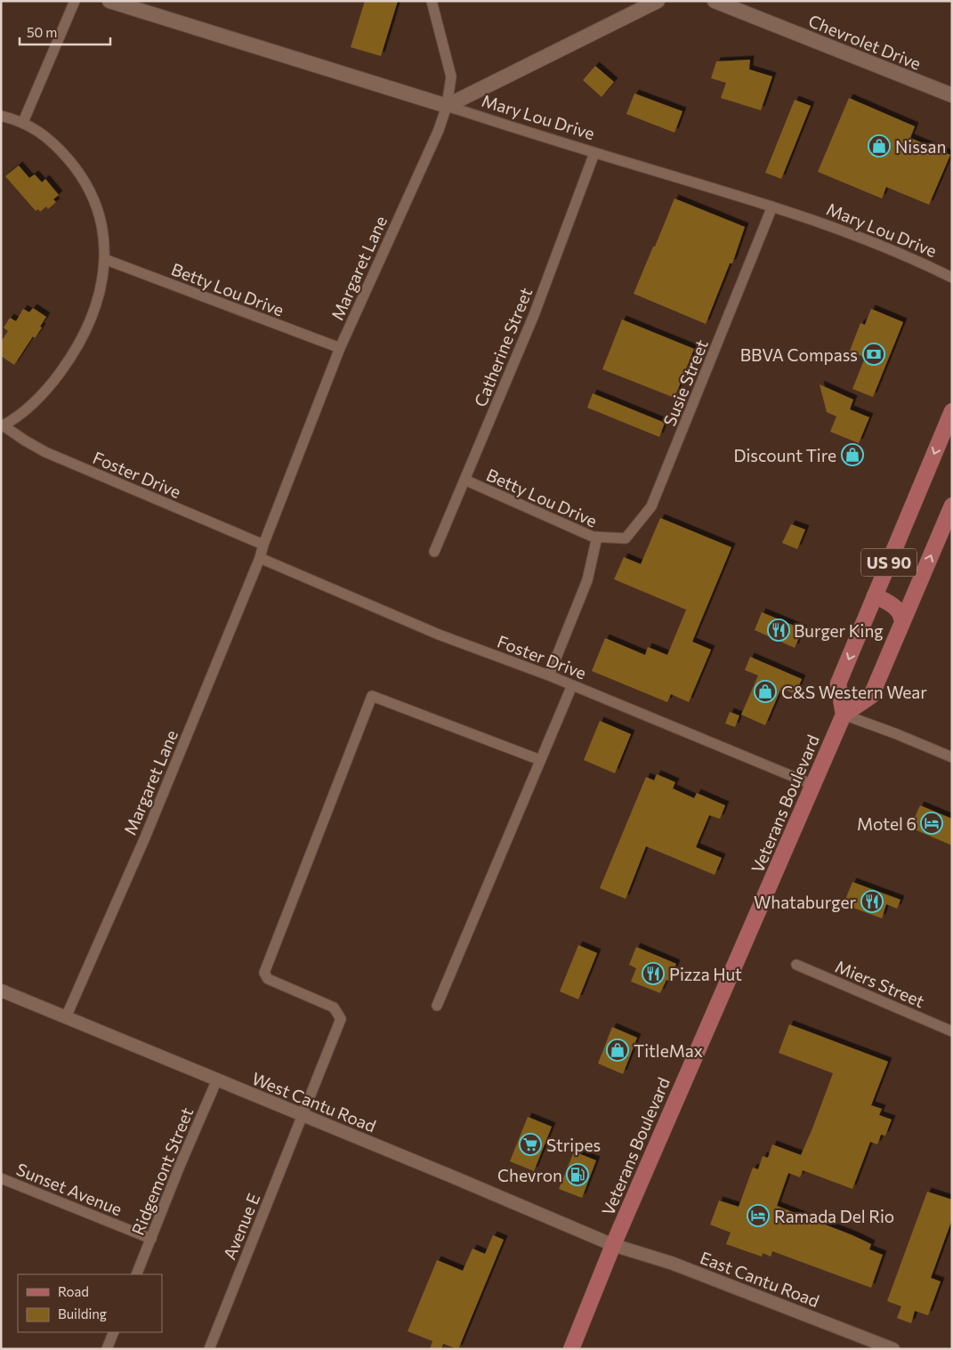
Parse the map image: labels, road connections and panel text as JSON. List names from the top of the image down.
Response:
{
  "streets": {
    "main road": [
      "Chevrolet Drive",
      "Mary Lou Drive",
      "US 90",
      "Veterans Boulevard"
    ],
    "street": [
      "Margaret Lane",
      "Betty Lou Drive",
      "Catherine Street",
      "Susie Street",
      "Foster Drive",
      "Miers Street",
      "West Cantu Road",
      "Ridgemont Street",
      "Sunset Avenue",
      "Avenue E",
      "East Cantu Road"
    ]
  },
  "crossings": [
    ["Mary Lou Drive", "Margaret Lane"],
    ["Mary Lou Drive", "Catherine Street"],
    ["Mary Lou Drive", "Susie Street"],
    ["Margaret Lane", "Betty Lou Drive"],
    ["Margaret Lane", "Foster Drive"],
    ["Margaret Lane", "West Cantu Road"],
    ["Betty Lou Drive", "Catherine Street"],
    ["Betty Lou Drive", "Susie Street"],
    ["Betty Lou Drive", "Foster Drive"],
    ["Foster Drive", "Veterans Boulevard"],
    ["US 90", "Veterans Boulevard"],
    ["Veterans Boulevard", "West Cantu Road"],
    ["Veterans Boulevard", "East Cantu Road"],
    ["West Cantu Road", "Ridgemont Street"],
    ["West Cantu Road", "Avenue E"],
    ["West Cantu Road", "East Cantu Road"],
    ["Ridgemont Street", "Sunset Avenue"]
  ],
  "places": {
    "shop": [
      "Nissan",
      "Discount Tire",
      "C&S Western Wear",
      "TitleMax"
    ],
    "bank": ["BBVA Compass"],
    "restaurant": ["Burger King", "Whataburger", "Pizza Hut"],
    "hotel": ["Motel 6", "Ramada Del Rio"],
    "supermarket": ["Stripes"],
    "fuel station": ["Chevron"]
  },
  "legend": ["Road", "Building"],
  "scale_bar": "50 m"
}
